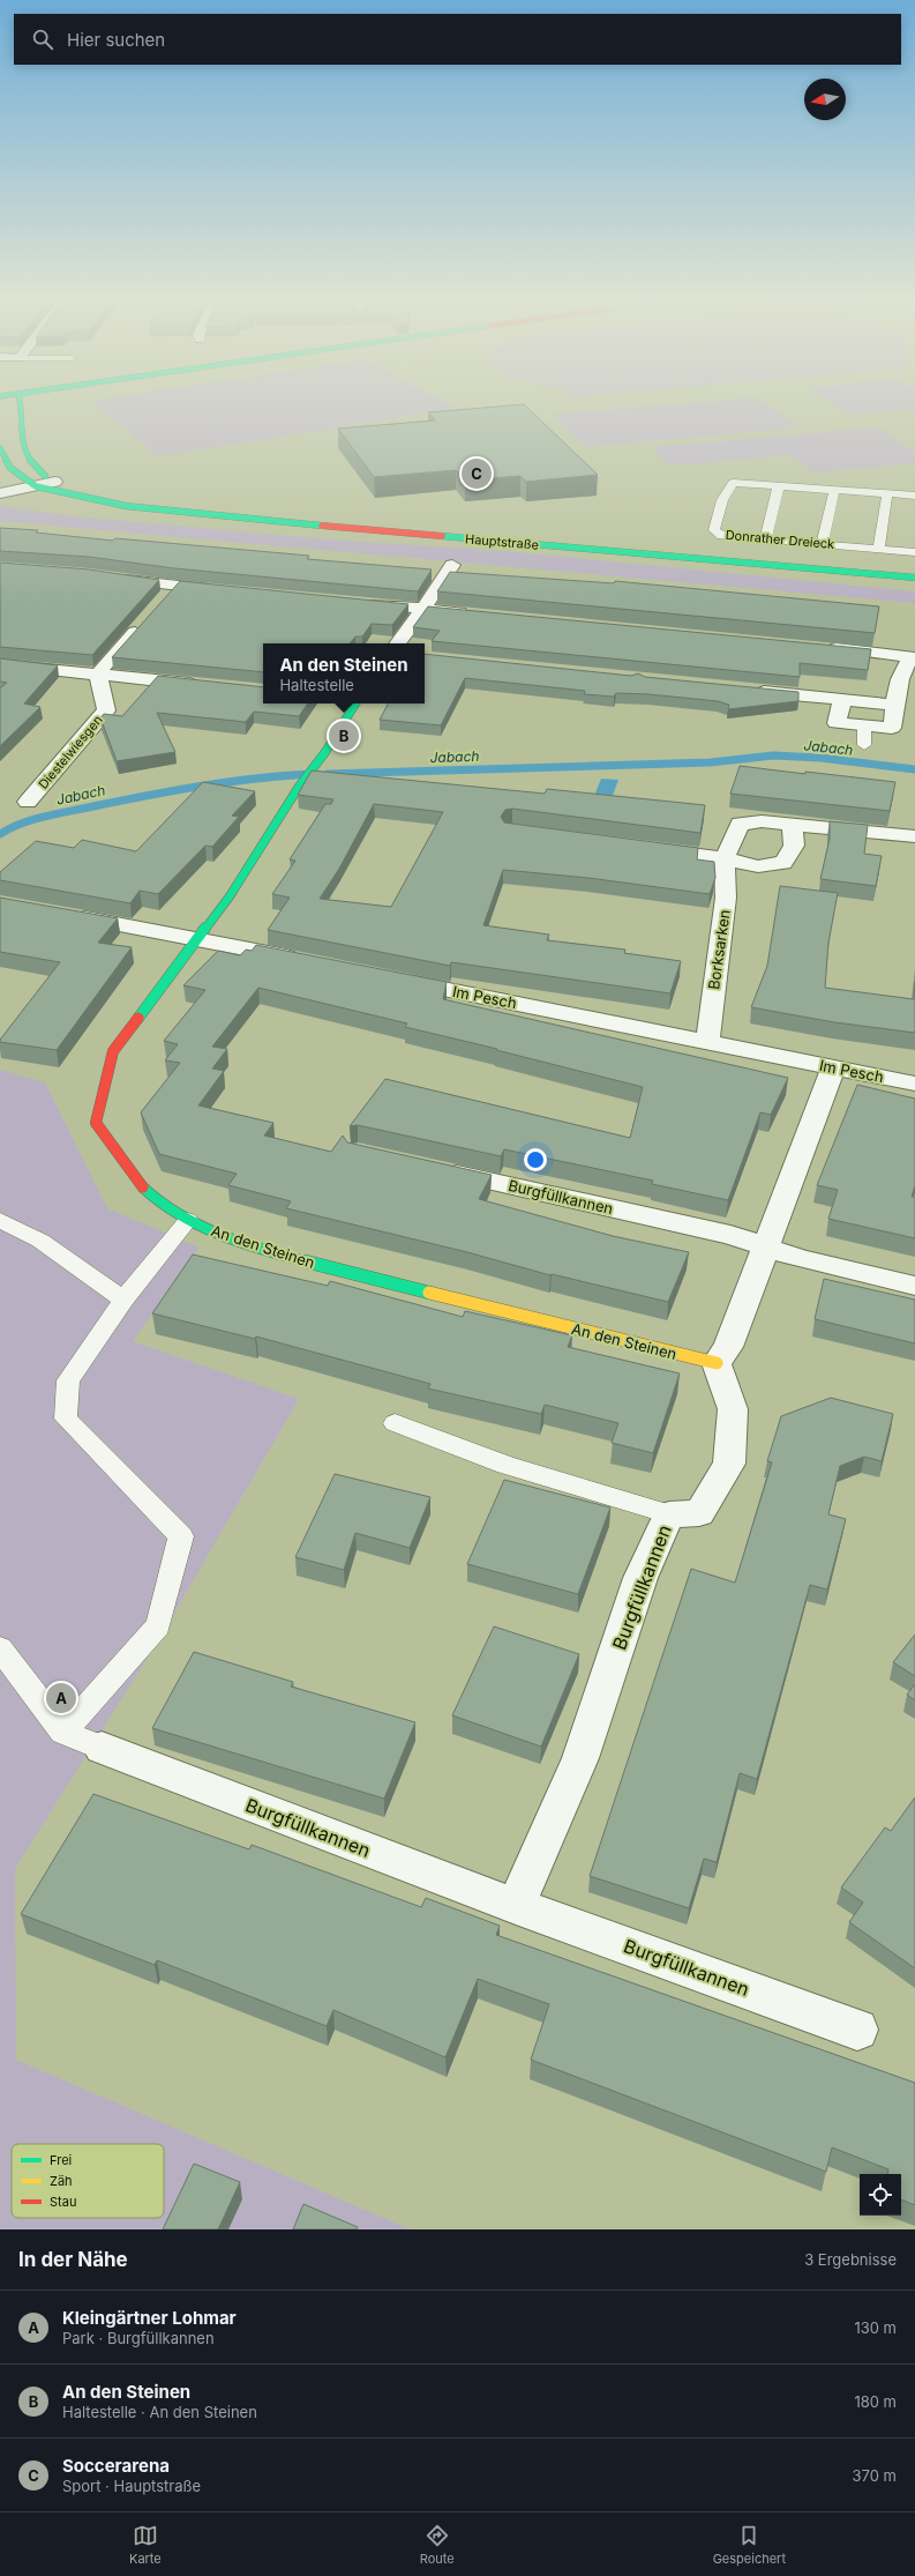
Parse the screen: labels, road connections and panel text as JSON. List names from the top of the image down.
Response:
{
  "streets": {
    "main road": ["Hauptstraße", "An den Steinen"],
    "street": [
      "Diestelwiesgen",
      "Borksarken",
      "Im Pesch",
      "Burgfüllkannen"
    ],
    "lane": ["Donrather Dreieck"]
  },
  "crossings": [
    ["Borksarken", "Im Pesch"],
    ["Burgfüllkannen", "An den Steinen"]
  ],
  "water": ["Jabach"],
  "legend": ["Frei", "Zäh", "Stau"],
  "north": "left",
  "page": {
    "search": "Hier suchen",
    "pins": ["C", "B", "A"],
    "popup": ["An den Steinen", "Haltestelle"],
    "heading": ["In der Nähe", "3 Ergebnisse"],
    "list": [
      {
        "mark": "A",
        "name": "Kleingärtner Lohmar",
        "note": "Park · Burgfüllkannen",
        "value": "130 m"
      },
      {
        "mark": "B",
        "name": "An den Steinen",
        "note": "Haltestelle · An den Steinen",
        "value": "180 m"
      },
      {
        "mark": "C",
        "name": "Soccerarena",
        "note": "Sport · Hauptstraße",
        "value": "370 m"
      }
    ],
    "nav": ["Karte", "Route", "Gespeichert"]
  }
}
